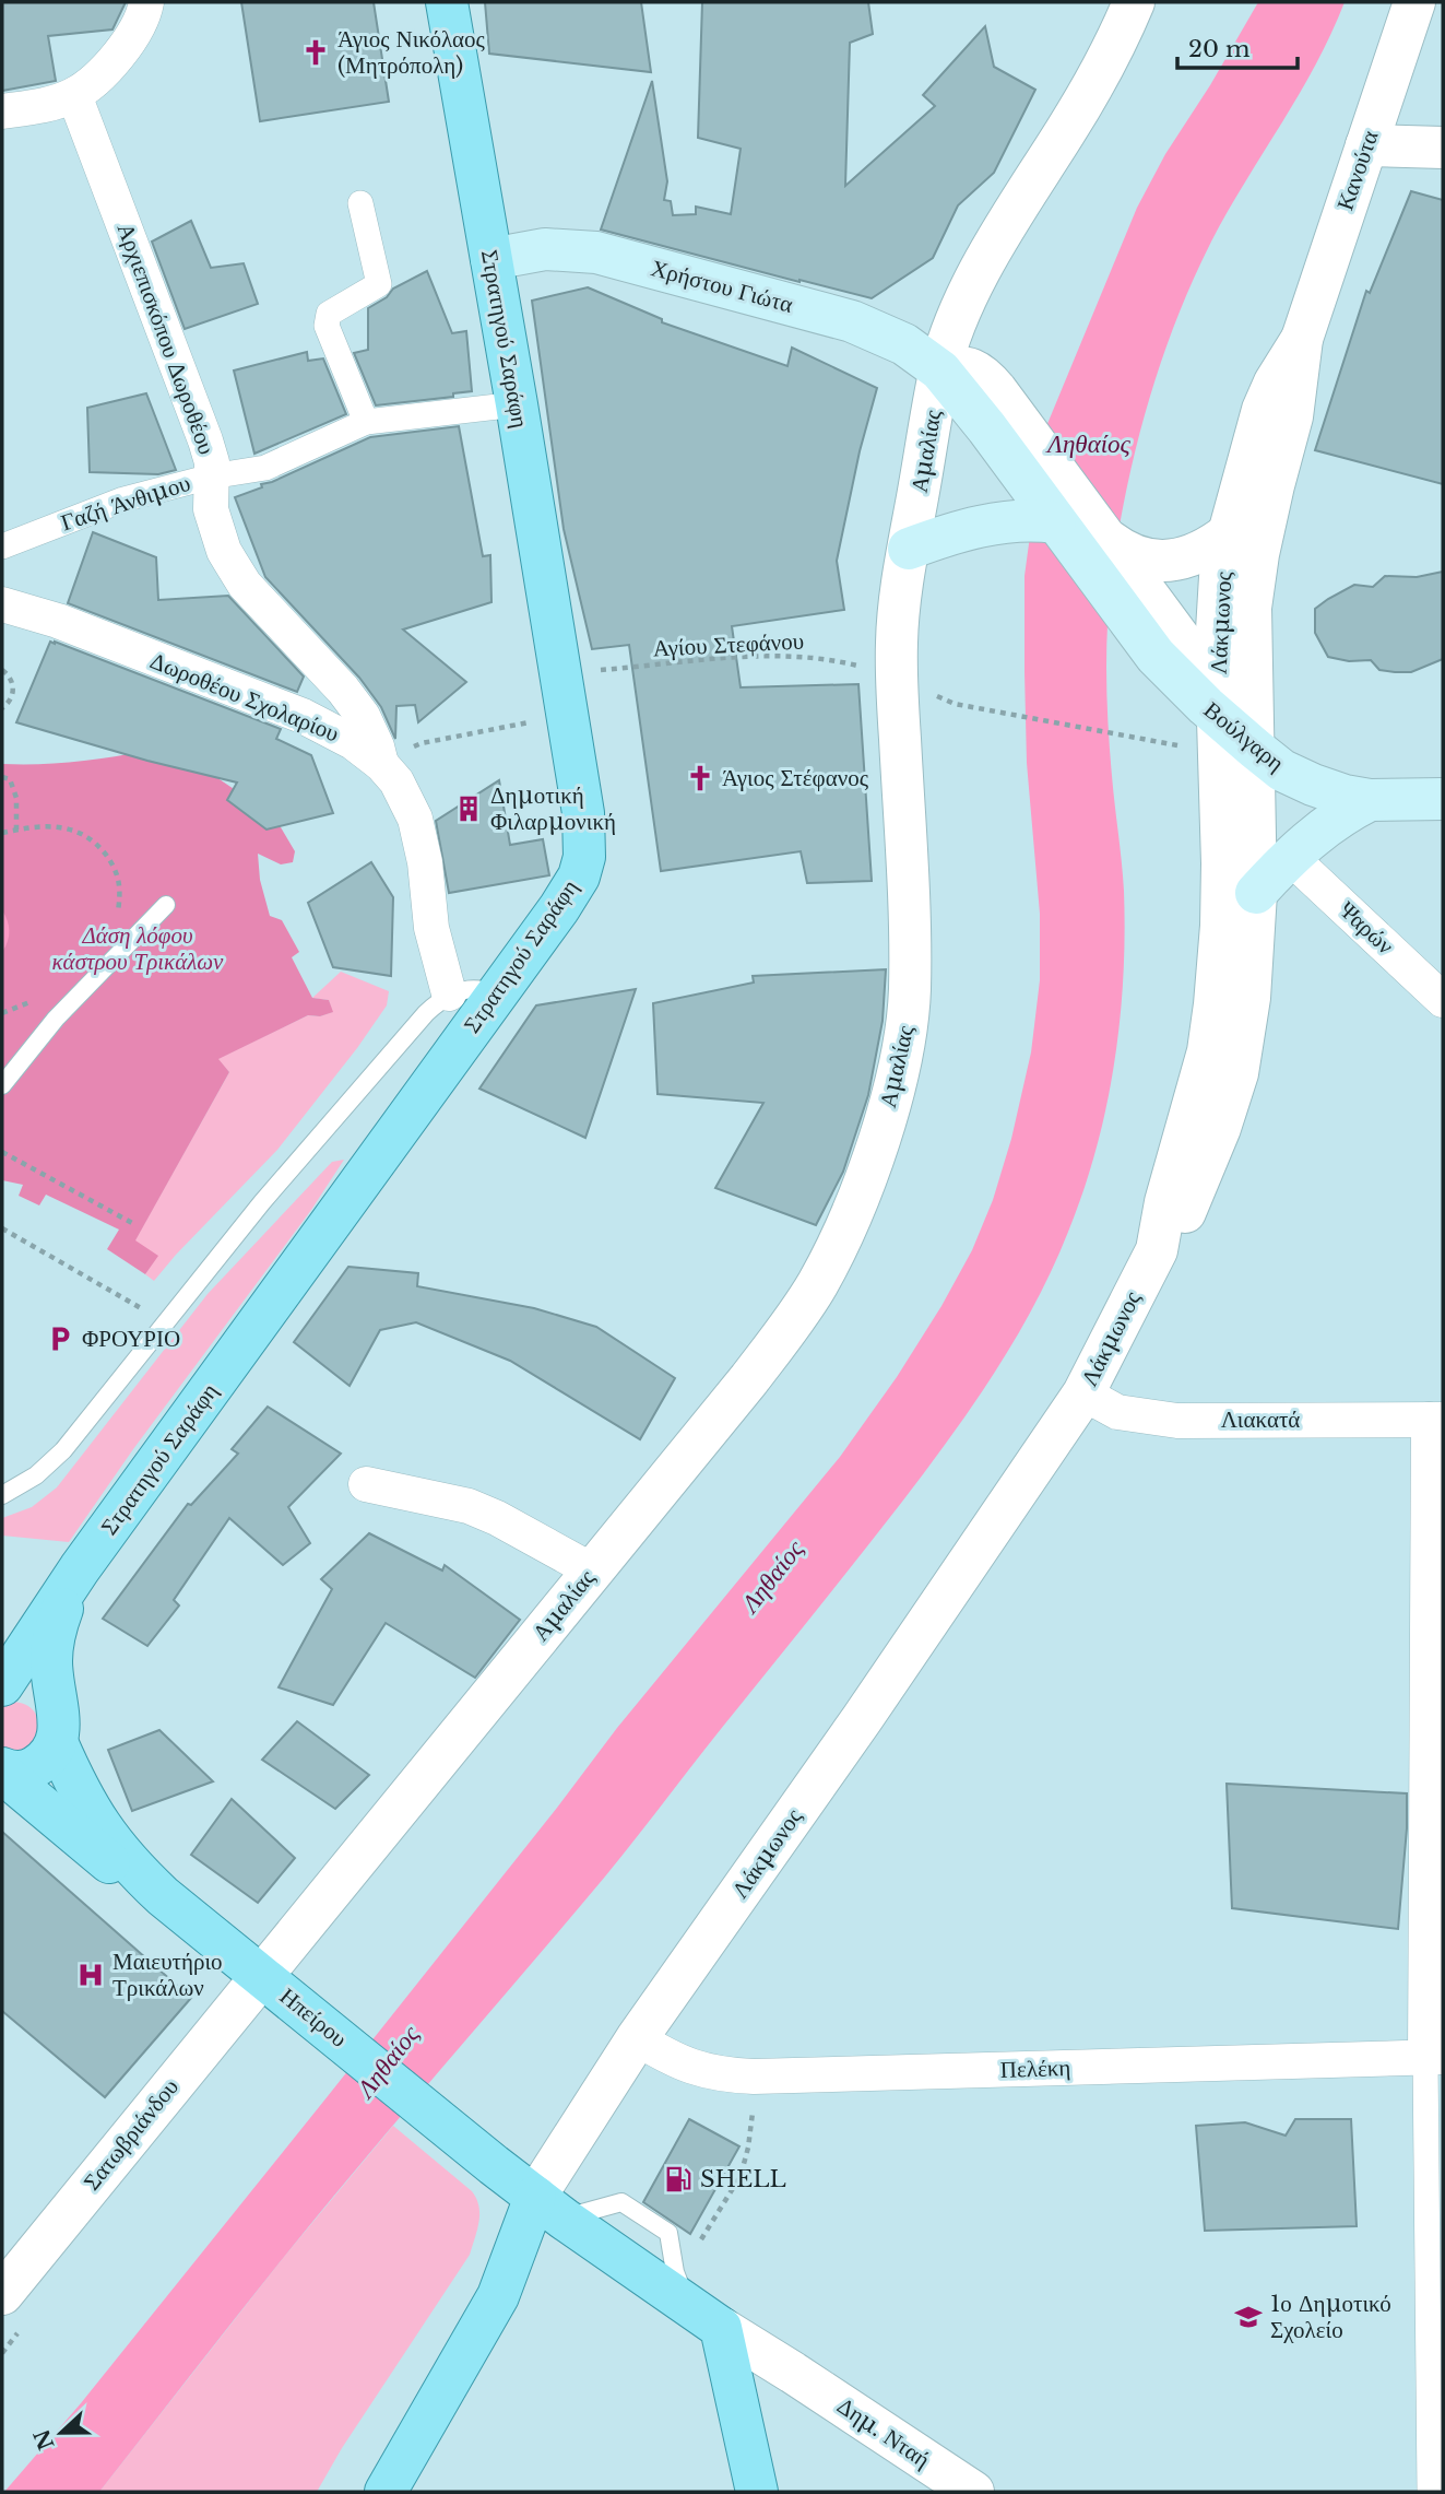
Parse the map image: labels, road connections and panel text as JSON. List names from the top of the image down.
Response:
{
  "streets": {
    "main road": [
      "Χρήστου Γιώτα",
      "Στρατηγού Σαράφη",
      "Βούλγαρη",
      "Ηπείρου"
    ],
    "street": [
      "Κανούτα",
      "Αρχιεπισκόπου Δωροθέου",
      "Αμαλίας",
      "Γαζή Άνθιμου",
      "Λάκμωνος",
      "Δωροθέου Σχολαρίου",
      "Ψαρών",
      "Λιακατά",
      "Πελέκη",
      "Σατωβριάνδου",
      "Δημ. Νταή"
    ],
    "path": ["Αγίου Στεφάνου"]
  },
  "crossings": [
    ["Κανούτα", "Λάκμωνος"],
    ["Χρήστου Γιώτα", "Στρατηγού Σαράφη"],
    ["Χρήστου Γιώτα", "Αμαλίας"],
    ["Χρήστου Γιώτα", "Βούλγαρη"],
    ["Αρχιεπισκόπου Δωροθέου", "Γαζή Άνθιμου"],
    ["Αρχιεπισκόπου Δωροθέου", "Δωροθέου Σχολαρίου"],
    ["Στρατηγού Σαράφη", "Γαζή Άνθιμου"],
    ["Στρατηγού Σαράφη", "Αγίου Στεφάνου"],
    ["Αμαλίας", "Αγίου Στεφάνου"],
    ["Αμαλίας", "Ηπείρου"],
    ["Αμαλίας", "Σατωβριάνδου"],
    ["Λάκμωνος", "Βούλγαρη"],
    ["Λάκμωνος", "Λιακατά"],
    ["Λάκμωνος", "Ηπείρου"],
    ["Λάκμωνος", "Πελέκη"],
    ["Ηπείρου", "Σατωβριάνδου"],
    ["Ηπείρου", "Δημ. Νταή"]
  ],
  "water": ["Ληθαίος"],
  "parks": ["Δάση λόφου κάστρου Τρικάλων"],
  "places": {
    "church": ["Άγιος Νικόλαος (Μητρόπολη)", "Άγιος Στέφανος"],
    "building": ["Δημοτική Φιλαρμονική"],
    "parking": ["ΦΡΟΥΡΙΟ"],
    "hospital": ["Μαιευτήριο Τρικάλων"],
    "fuel station": ["SHELL"],
    "school or university": ["1ο Δημοτικό Σχολείο"]
  },
  "scale_bar": "20 m",
  "north": "left"
}
